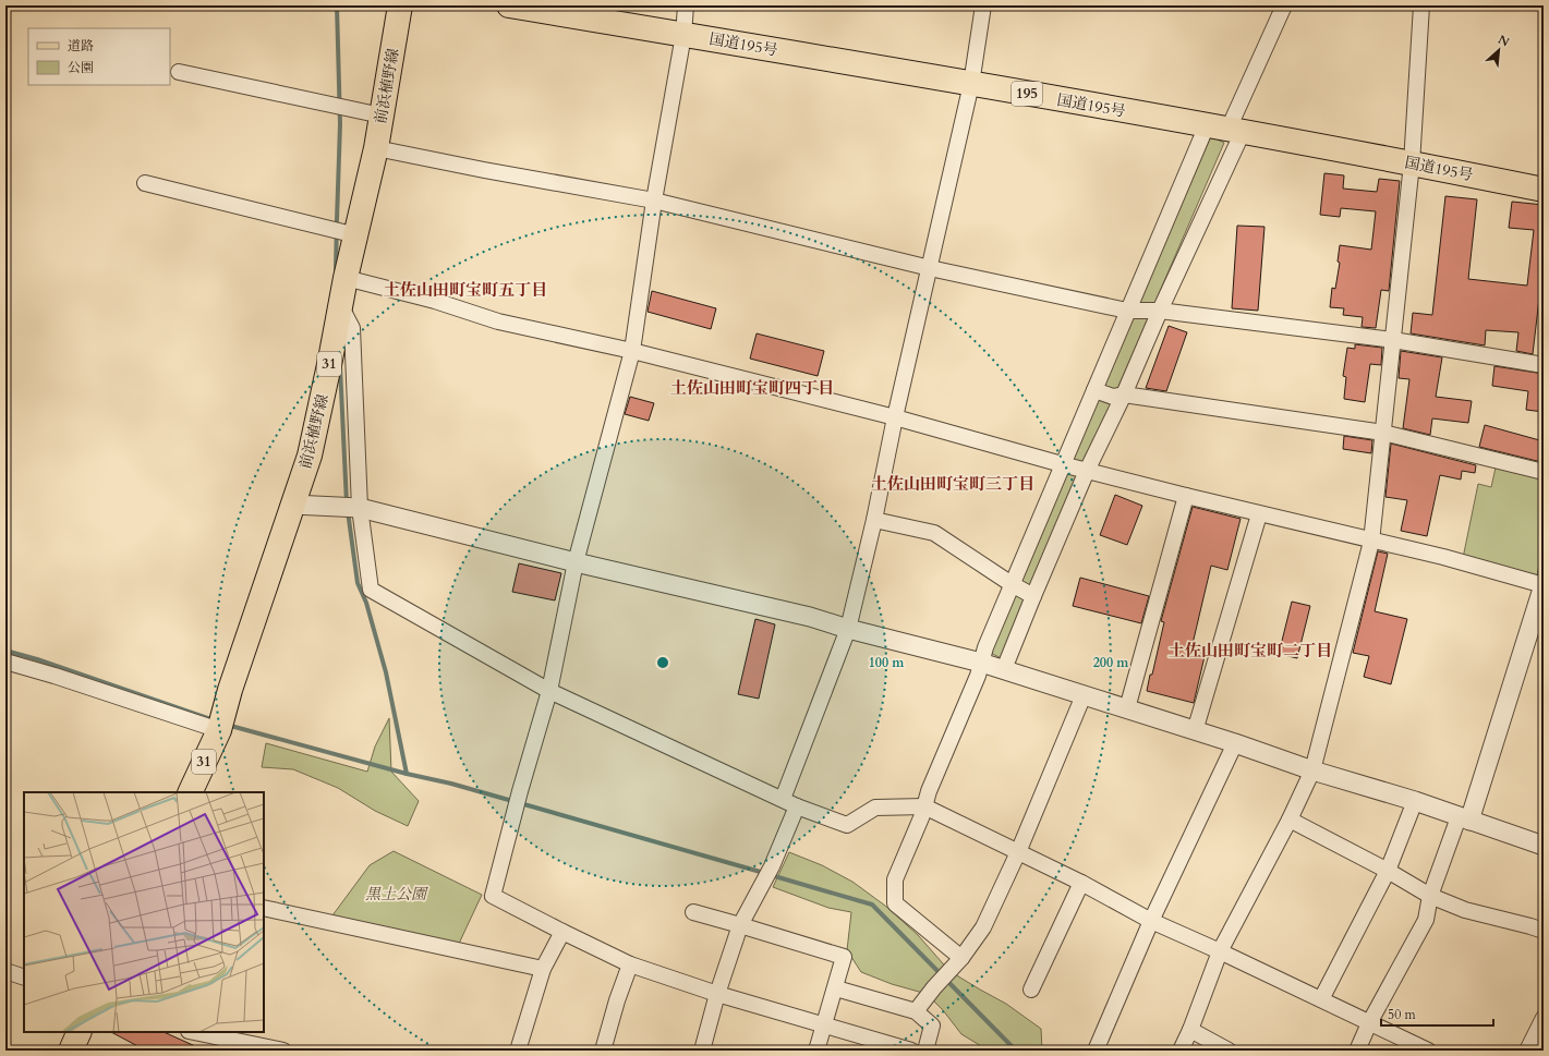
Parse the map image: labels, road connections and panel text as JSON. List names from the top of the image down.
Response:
{
  "streets": {
    "main road": [
      "国道195号",
      "前浜植野線",
      "195",
      "31"
    ]
  },
  "districts": [
    "土佐山田町宝町五丁目",
    "土佐山田町宝町四丁目",
    "土佐山田町宝町三丁目",
    "土佐山田町宝町二丁目"
  ],
  "parks": ["黒土公園"],
  "legend": ["道路", "公園"],
  "scale_bar": "50 m",
  "north": "top right",
  "rings": ["100 m", "200 m"]
}
